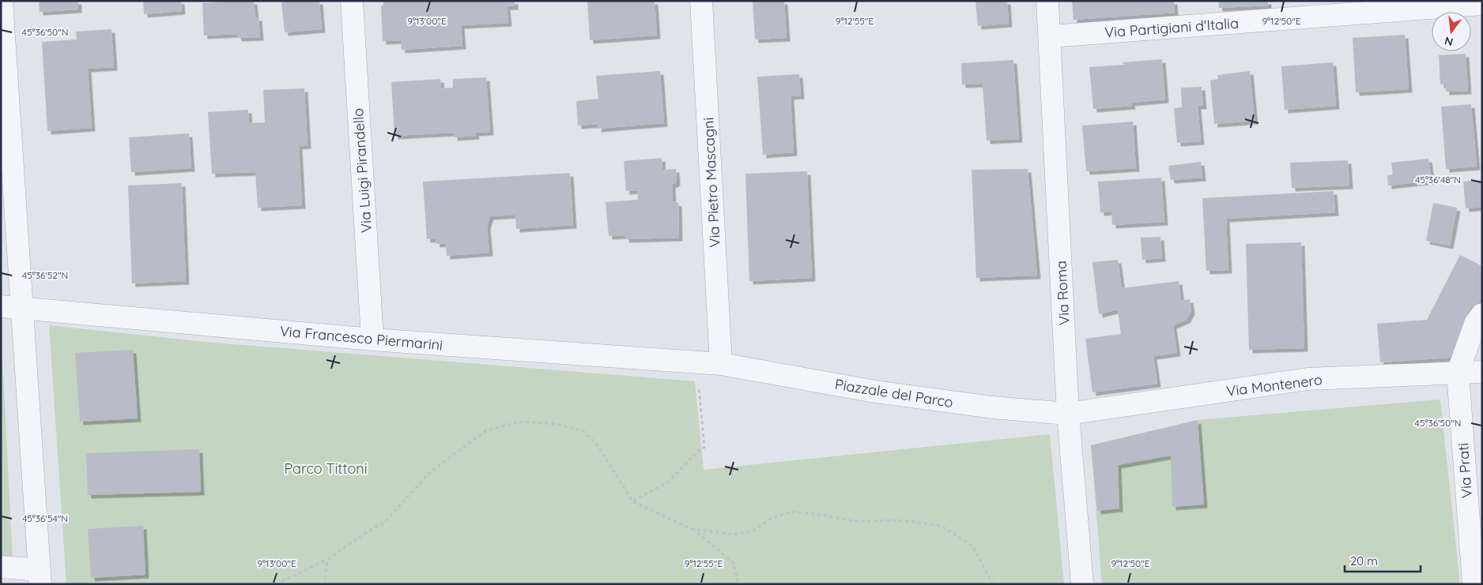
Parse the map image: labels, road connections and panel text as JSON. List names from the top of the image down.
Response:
{
  "streets": {
    "street": [
      "Via Partigiani d'Italia",
      "Via Luigi Pirandello",
      "Via Pietro Mascagni",
      "Via Roma",
      "Via Francesco Piermarini",
      "Via Montenero",
      "Piazzale del Parco",
      "Via Prati"
    ]
  },
  "crossings": [
    ["Via Partigiani d'Italia", "Via Roma"],
    ["Via Luigi Pirandello", "Via Francesco Piermarini"],
    ["Via Pietro Mascagni", "Via Francesco Piermarini"],
    ["Via Pietro Mascagni", "Piazzale del Parco"],
    ["Via Roma", "Via Montenero"],
    ["Via Roma", "Piazzale del Parco"],
    ["Via Francesco Piermarini", "Piazzale del Parco"],
    ["Via Montenero", "Piazzale del Parco"],
    ["Via Montenero", "Via Prati"]
  ],
  "parks": ["Parco Tittoni"],
  "scale_bar": "20 m",
  "north": "bottom",
  "coordinates": [
    "9°13'00\"E",
    "9°12'55\"E",
    "9°12'50\"E",
    "45°36'50\"N",
    "45°36'48\"N",
    "45°36'52\"N",
    "45°36'54\"N"
  ]
}
